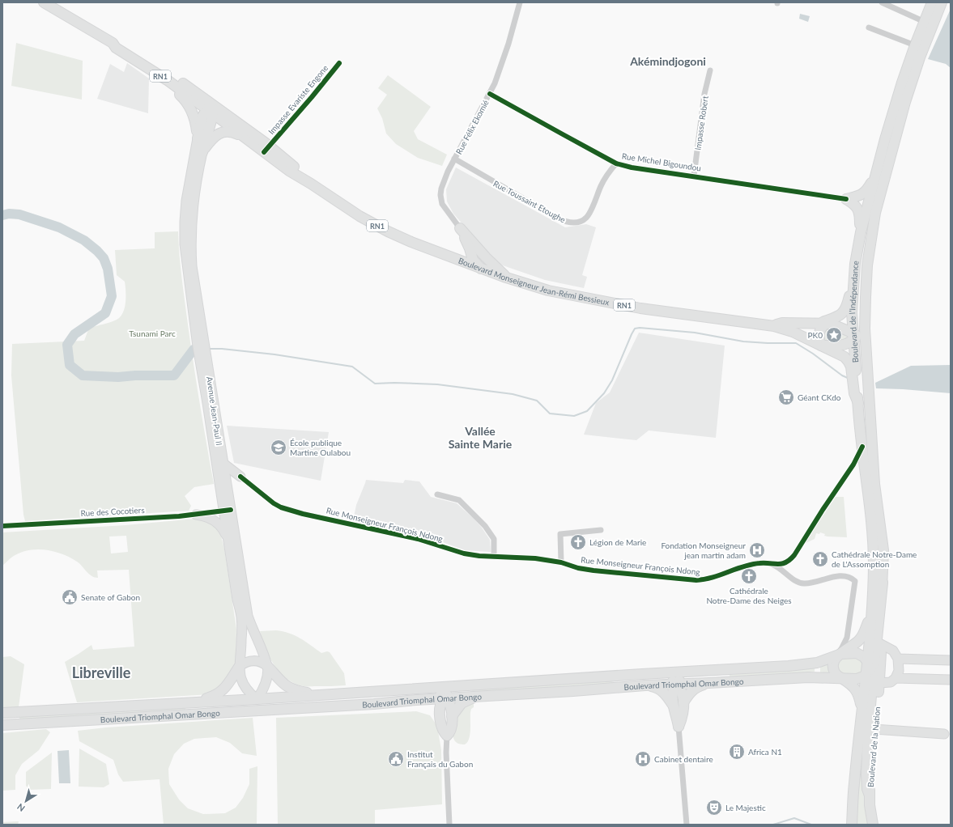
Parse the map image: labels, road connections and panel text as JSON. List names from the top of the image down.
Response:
{
  "streets": {
    "main road": [
      "RN1",
      "Boulevard Monseigneur Jean-Rémi Bessieux",
      "Boulevard de l'Indépendance",
      "Avenue Jean-Paul II",
      "Boulevard Triomphal Omar Bongo",
      "Boulevard de la Nation"
    ],
    "street": [
      "Impasse Evariste Engone",
      "Impasse Robert",
      "Rue Félix Ekomié",
      "Rue Michel Bigoundou",
      "Rue Toussaint Etoughe",
      "Rue des Cocotiers",
      "Rue Monseigneur François Ndong"
    ]
  },
  "crossings": [
    ["RN1", "Boulevard Monseigneur Jean-Rémi Bessieux"],
    ["RN1", "Boulevard de l'Indépendance"],
    ["Impasse Evariste Engone", "Boulevard Monseigneur Jean-Rémi Bessieux"],
    ["Impasse Robert", "Rue Michel Bigoundou"],
    ["Rue Félix Ekomié", "Rue Michel Bigoundou"],
    ["Rue Félix Ekomié", "Rue Toussaint Etoughe"],
    ["Rue Michel Bigoundou", "Rue Toussaint Etoughe"],
    ["Boulevard Monseigneur Jean-Rémi Bessieux", "Boulevard de l'Indépendance"],
    ["Boulevard de l'Indépendance", "Boulevard Triomphal Omar Bongo"],
    ["Boulevard de l'Indépendance", "Boulevard de la Nation"],
    ["Avenue Jean-Paul II", "Rue des Cocotiers"],
    ["Avenue Jean-Paul II", "Boulevard Triomphal Omar Bongo"],
    ["Boulevard Triomphal Omar Bongo", "Boulevard de la Nation"]
  ],
  "districts": ["Akémindjogoni", "Vallée Sainte Marie", "Libreville"],
  "parks": ["Tsunami Parc"],
  "places": {
    "place": ["PK0"],
    "supermarket": ["Géant CKdo"],
    "school or university": ["École publique Martine Oulabou"],
    "church": ["Légion de Marie", "Cathédrale Notre-Dame de L'Assomption", "Cathédrale Notre-Dame des Neiges"],
    "hospital": ["Fondation Monseigneur jean martin adam", "Cabinet dentaire"],
    "public building": ["Senate of Gabon", "Institut Français du Gabon"],
    "building": ["Africa N1"],
    "theatre": ["Le Majestic"]
  },
  "north": "bottom left"
}
